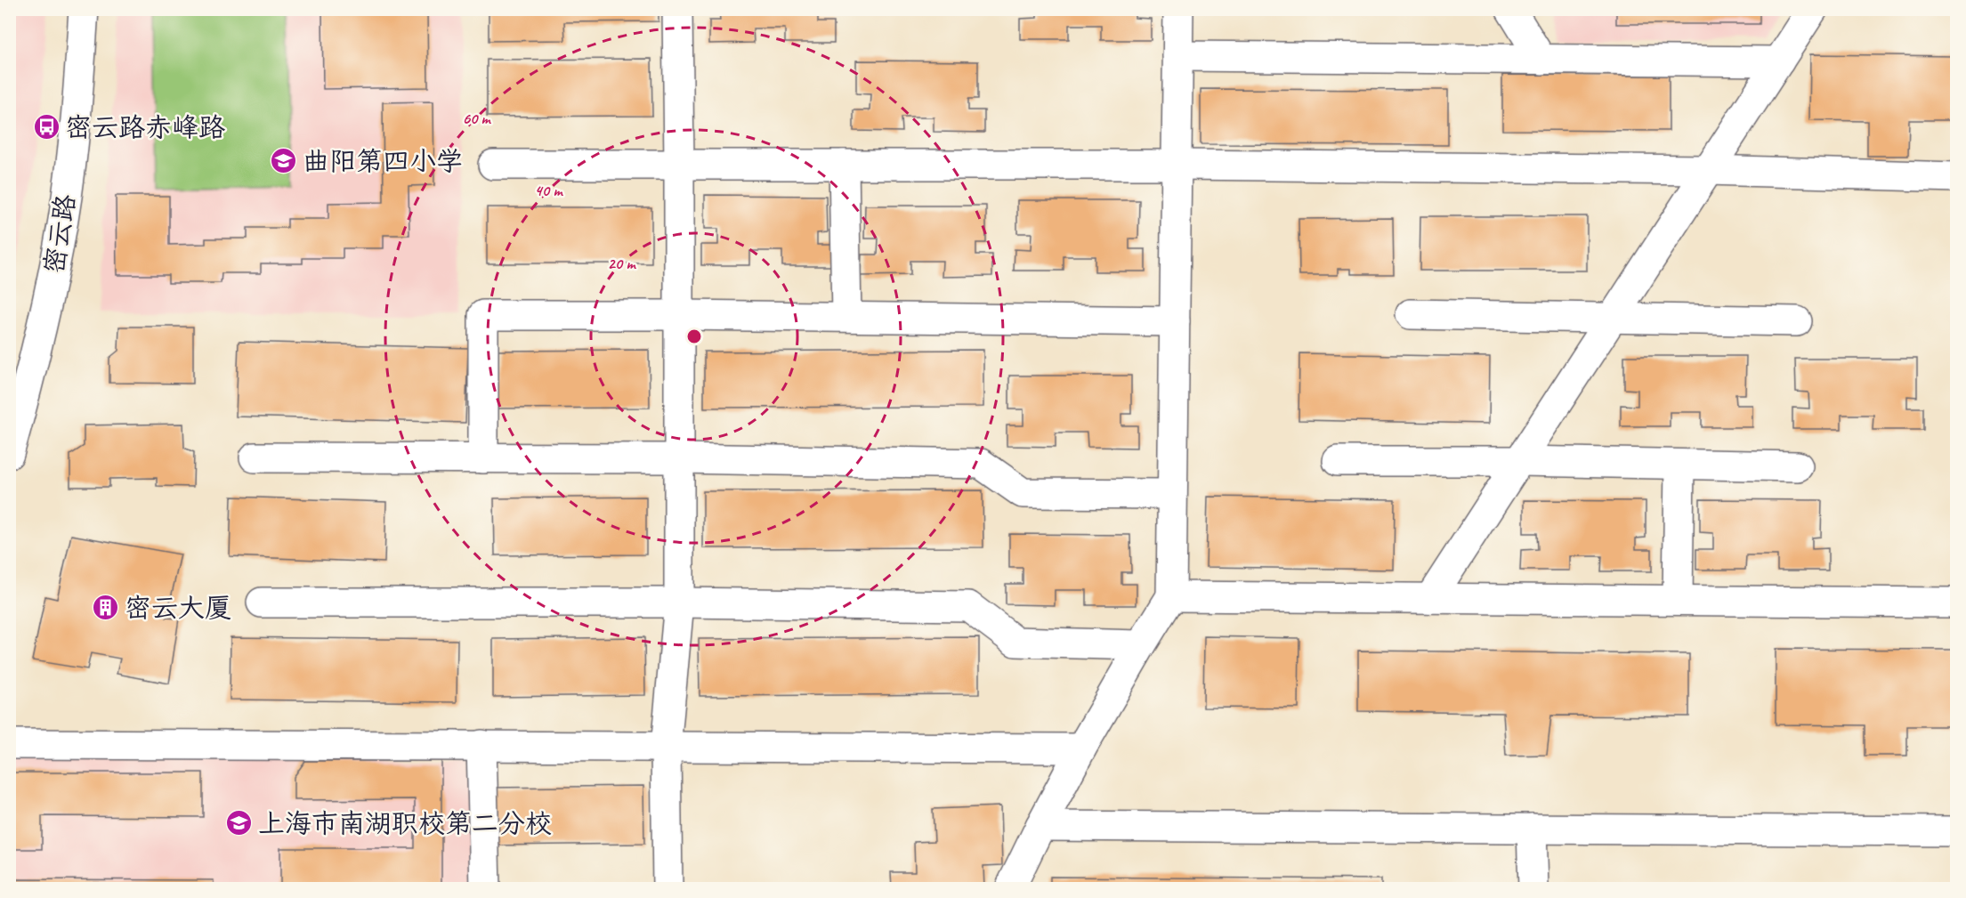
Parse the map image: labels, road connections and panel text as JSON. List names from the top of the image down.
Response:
{
  "streets": {
    "street": ["密云路"]
  },
  "places": {
    "bus stop": ["密云路赤峰路"],
    "school or university": ["曲阳第四小学", "上海市南湖职校第二分校"],
    "building": ["密云大厦"]
  },
  "rings": ["60 m", "40 m", "20 m"]
}
